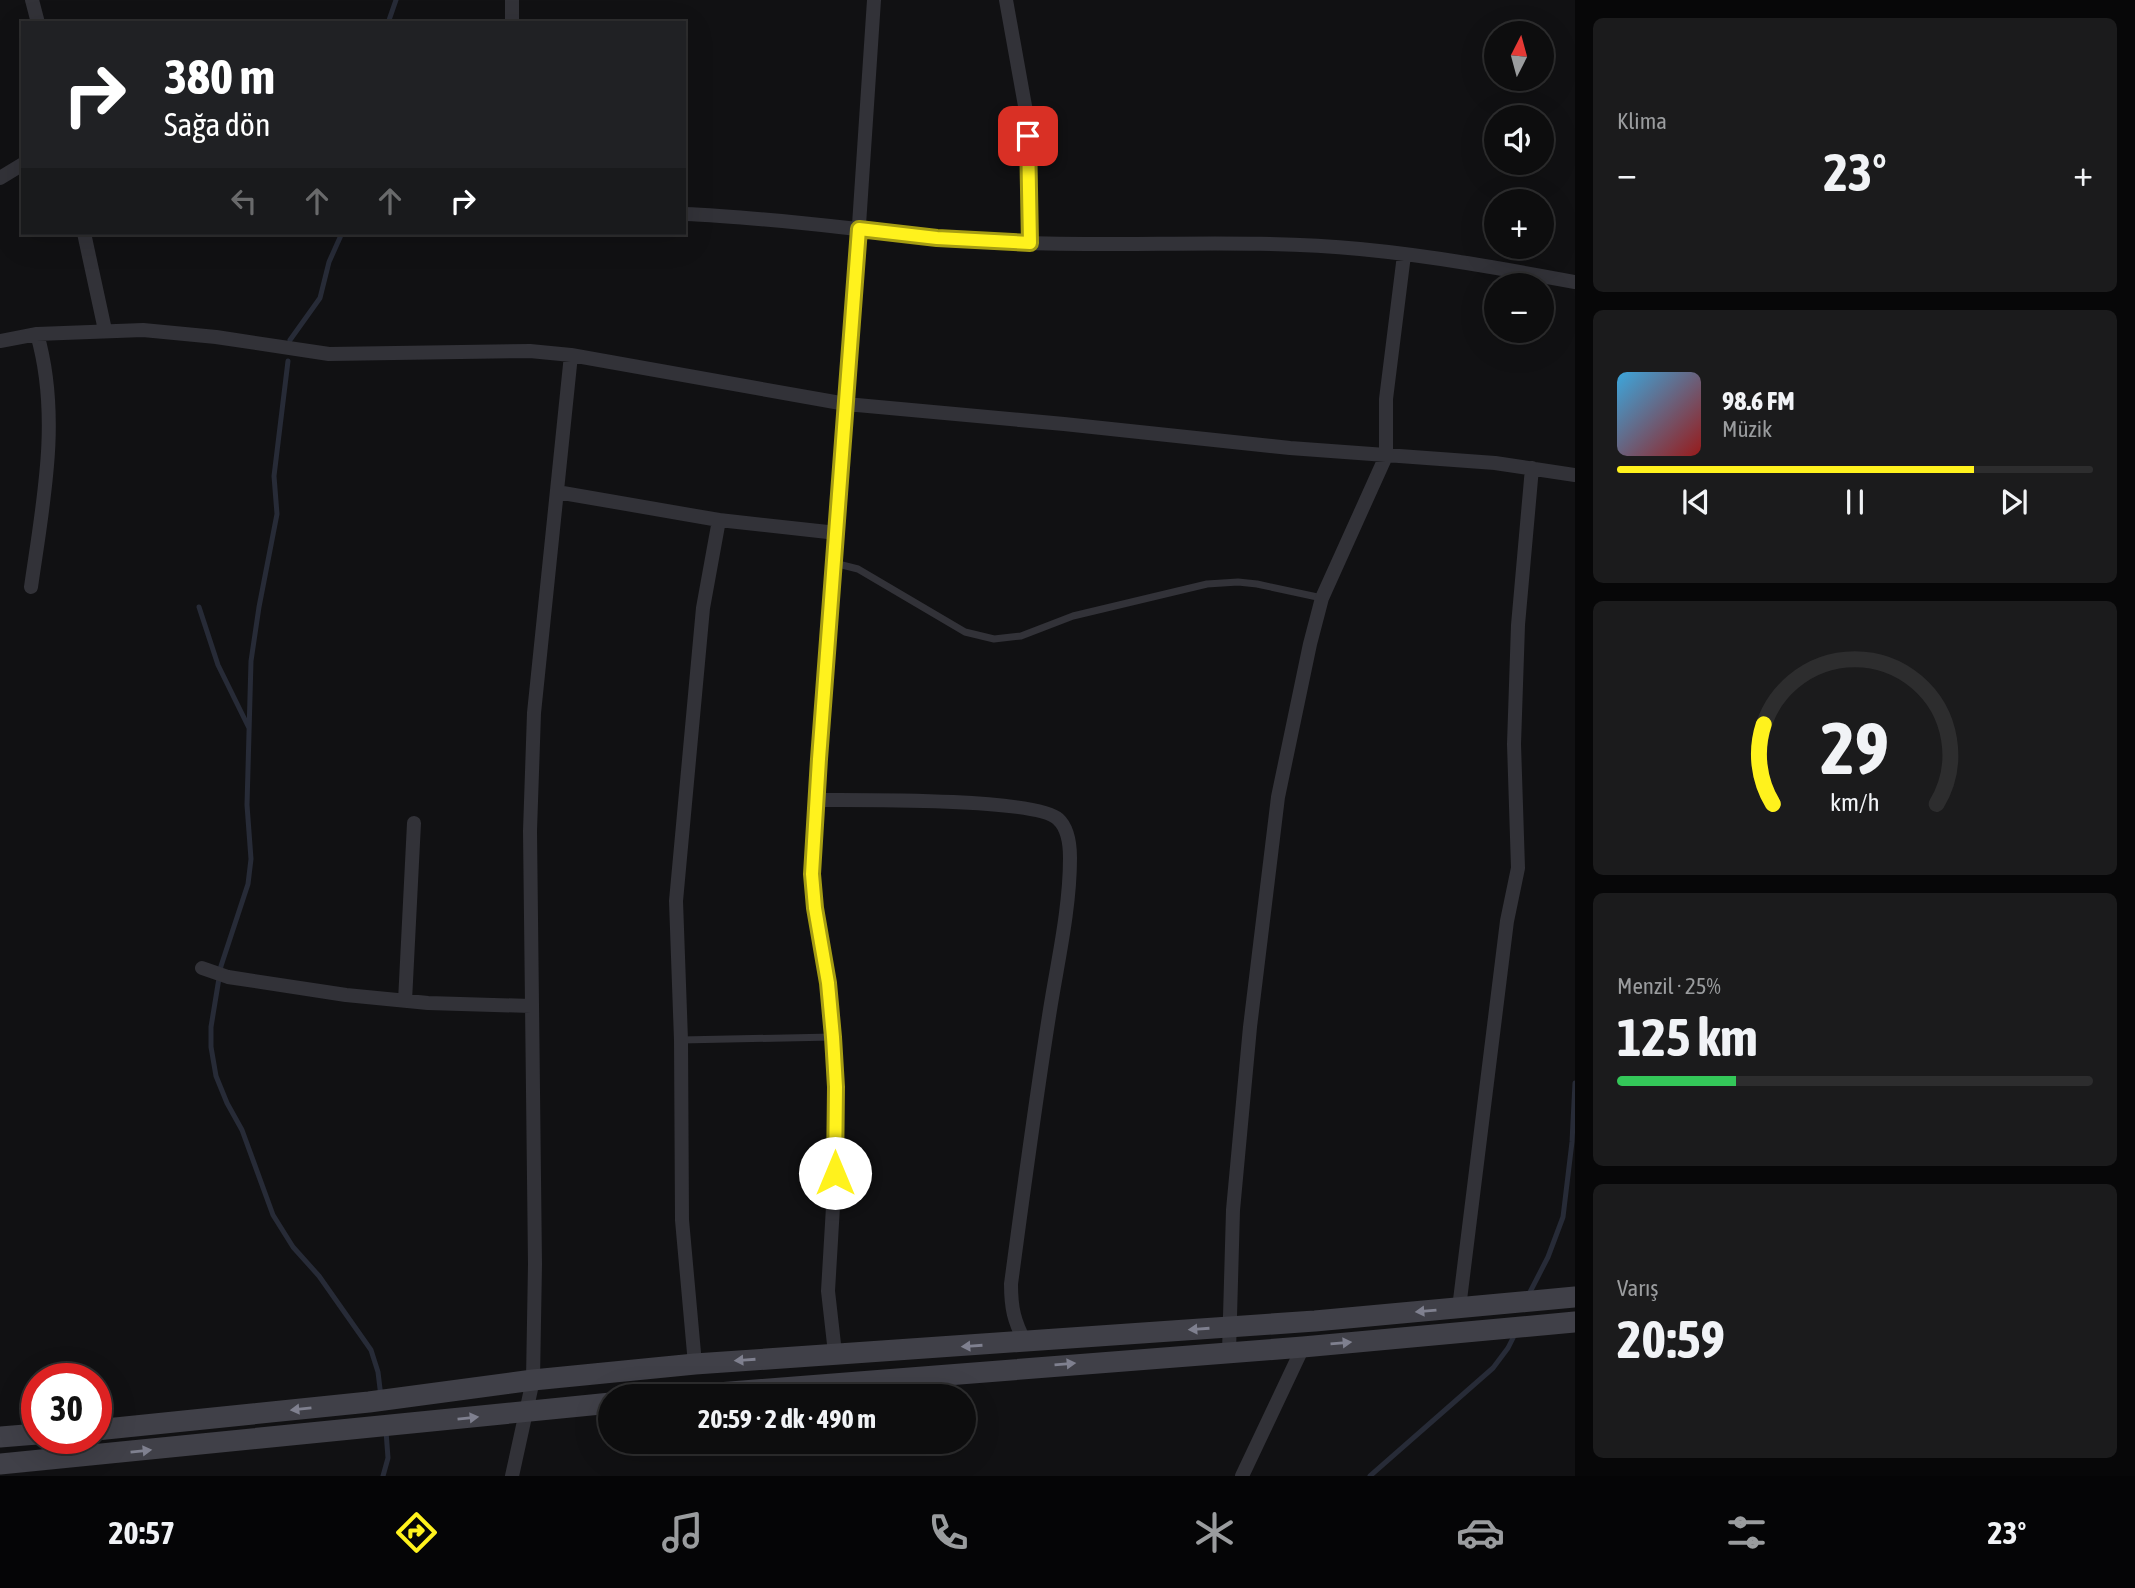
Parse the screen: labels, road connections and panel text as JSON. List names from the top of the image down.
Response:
{
  "north": "top",
  "page": {
    "tile": [
      "Klima",
      ["Menzil · 25%", "125 km"],
      ["Varış", "20:59"]
    ],
    "map_buttons": ["+", "−"],
    "turn": ["380 m", "Sağa dön"],
    "heat": ["−", "23°", "+"],
    "song": ["98.6 FM", "Müzik"],
    "limit": "30",
    "trip": "20:59 · 2 dk · 490 m",
    "tabs": ["20:57", "23°"],
    "gauge": ["29", "km/h"]
  }
}
